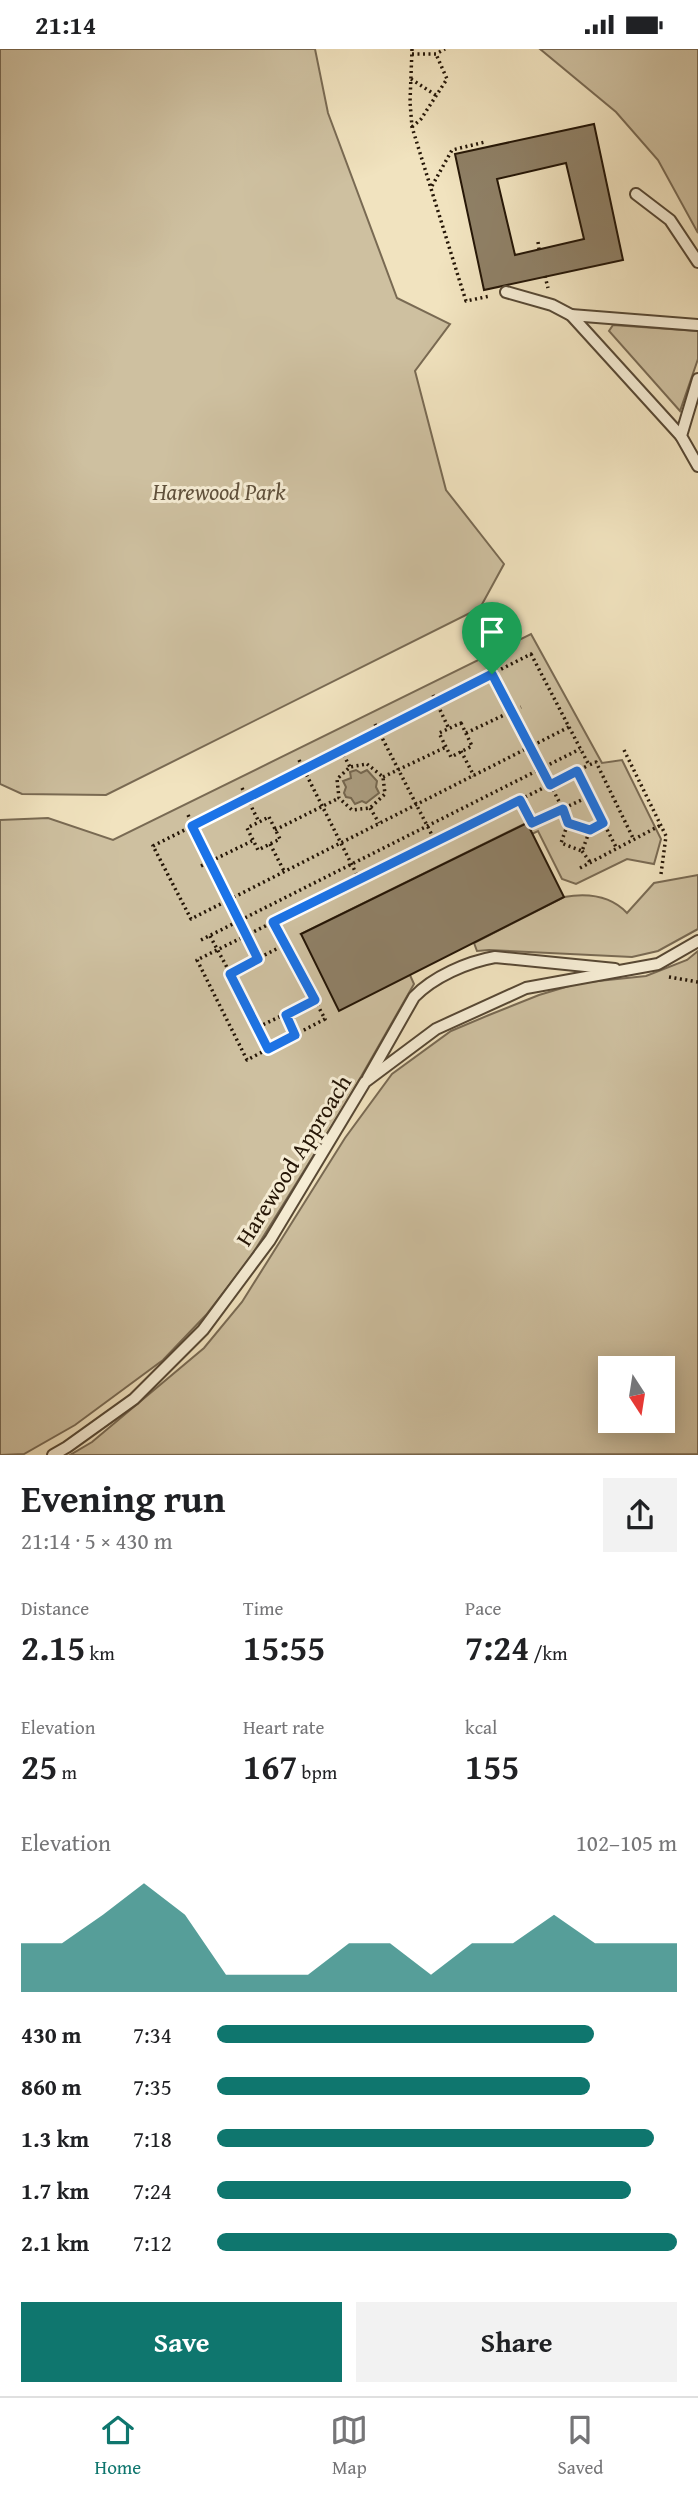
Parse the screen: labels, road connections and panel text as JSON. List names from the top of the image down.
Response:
{
  "streets": {
    "lane": ["Harewood Approach"]
  },
  "parks": ["Harewood Park"],
  "north": "bottom",
  "page": {
    "status": "21:14",
    "heading": ["Evening run", "21:14 · 5 × 430 m"],
    "stats": [
      ["Distance", "2.15 km"],
      ["Time", "15:55"],
      ["Pace", "7:24 /km"],
      ["Elevation", "25 m"],
      ["Heart rate", "167 bpm"],
      ["kcal", "155"]
    ],
    "chart": ["Elevation", "102–105 m"],
    "list": [
      {
        "name": "430 m",
        "note": "7:34"
      },
      {
        "name": "860 m",
        "note": "7:35"
      },
      {
        "name": "1.3 km",
        "note": "7:18"
      },
      {
        "name": "1.7 km",
        "note": "7:24"
      },
      {
        "name": "2.1 km",
        "note": "7:12"
      }
    ],
    "buttons": ["Save", "Share"],
    "tabs": ["Home", "Map", "Saved"]
  }
}
